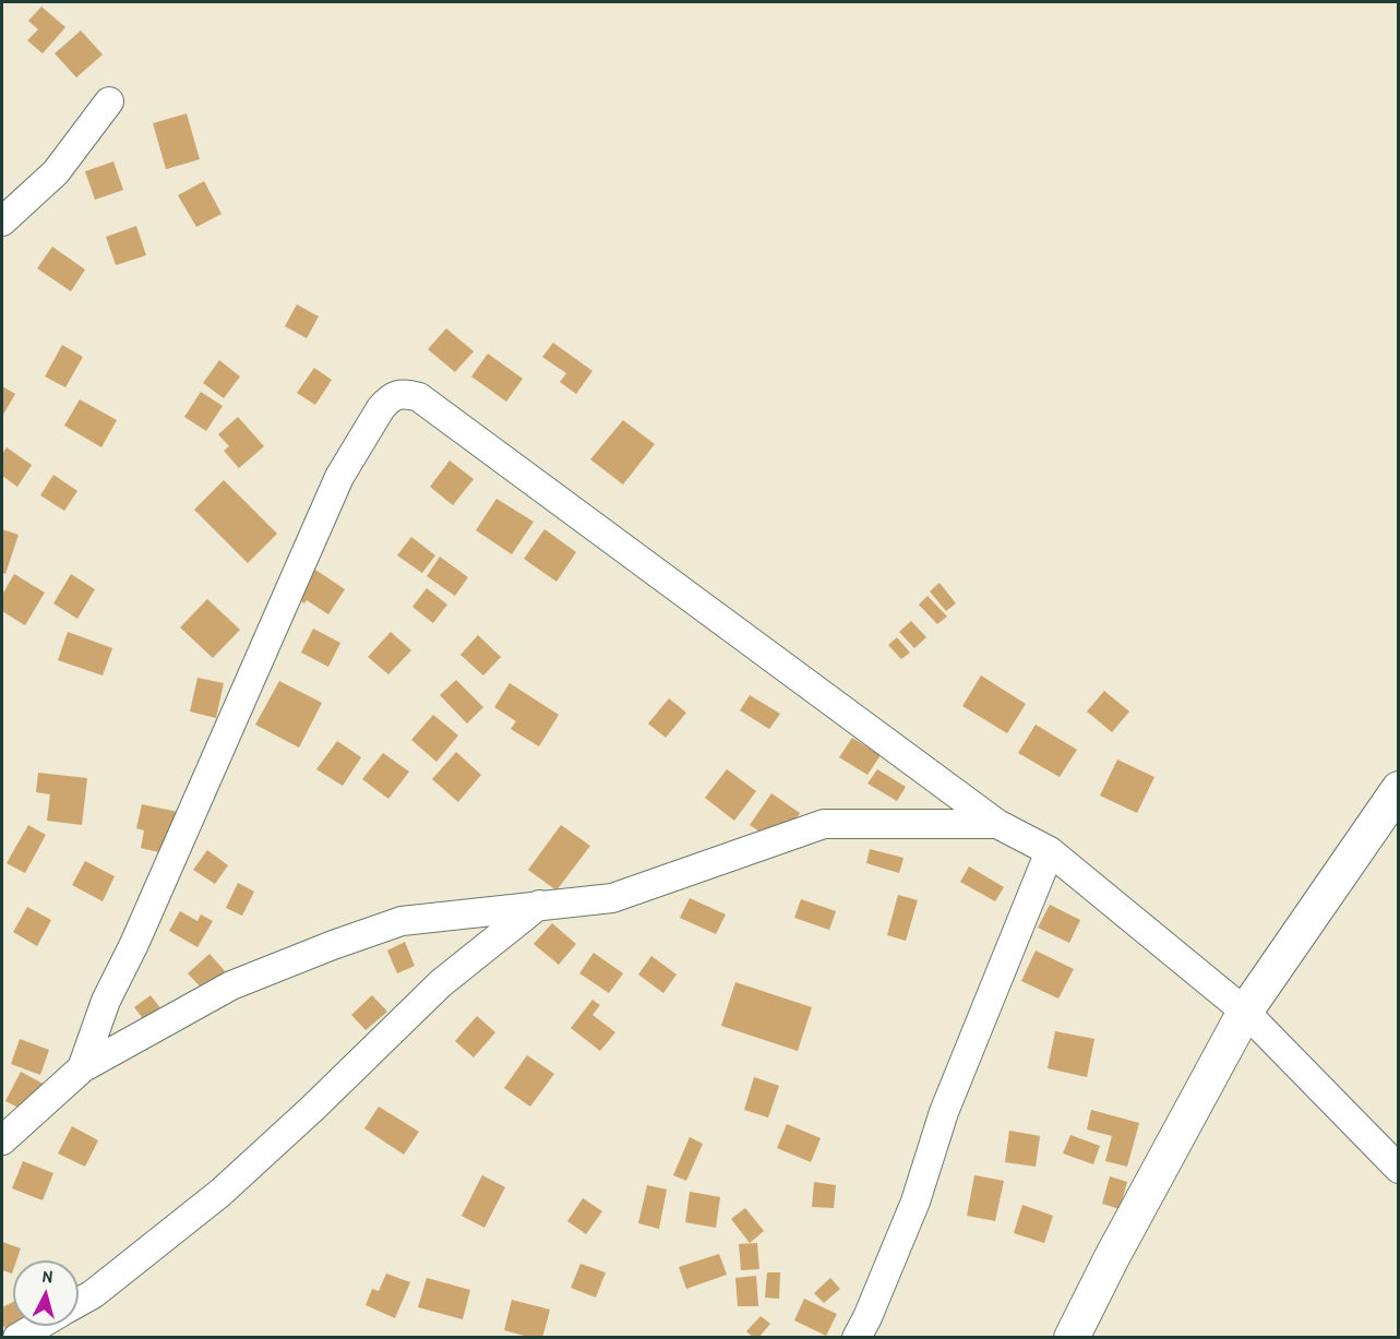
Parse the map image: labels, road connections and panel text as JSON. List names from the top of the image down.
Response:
{
  "north": "top"
}
